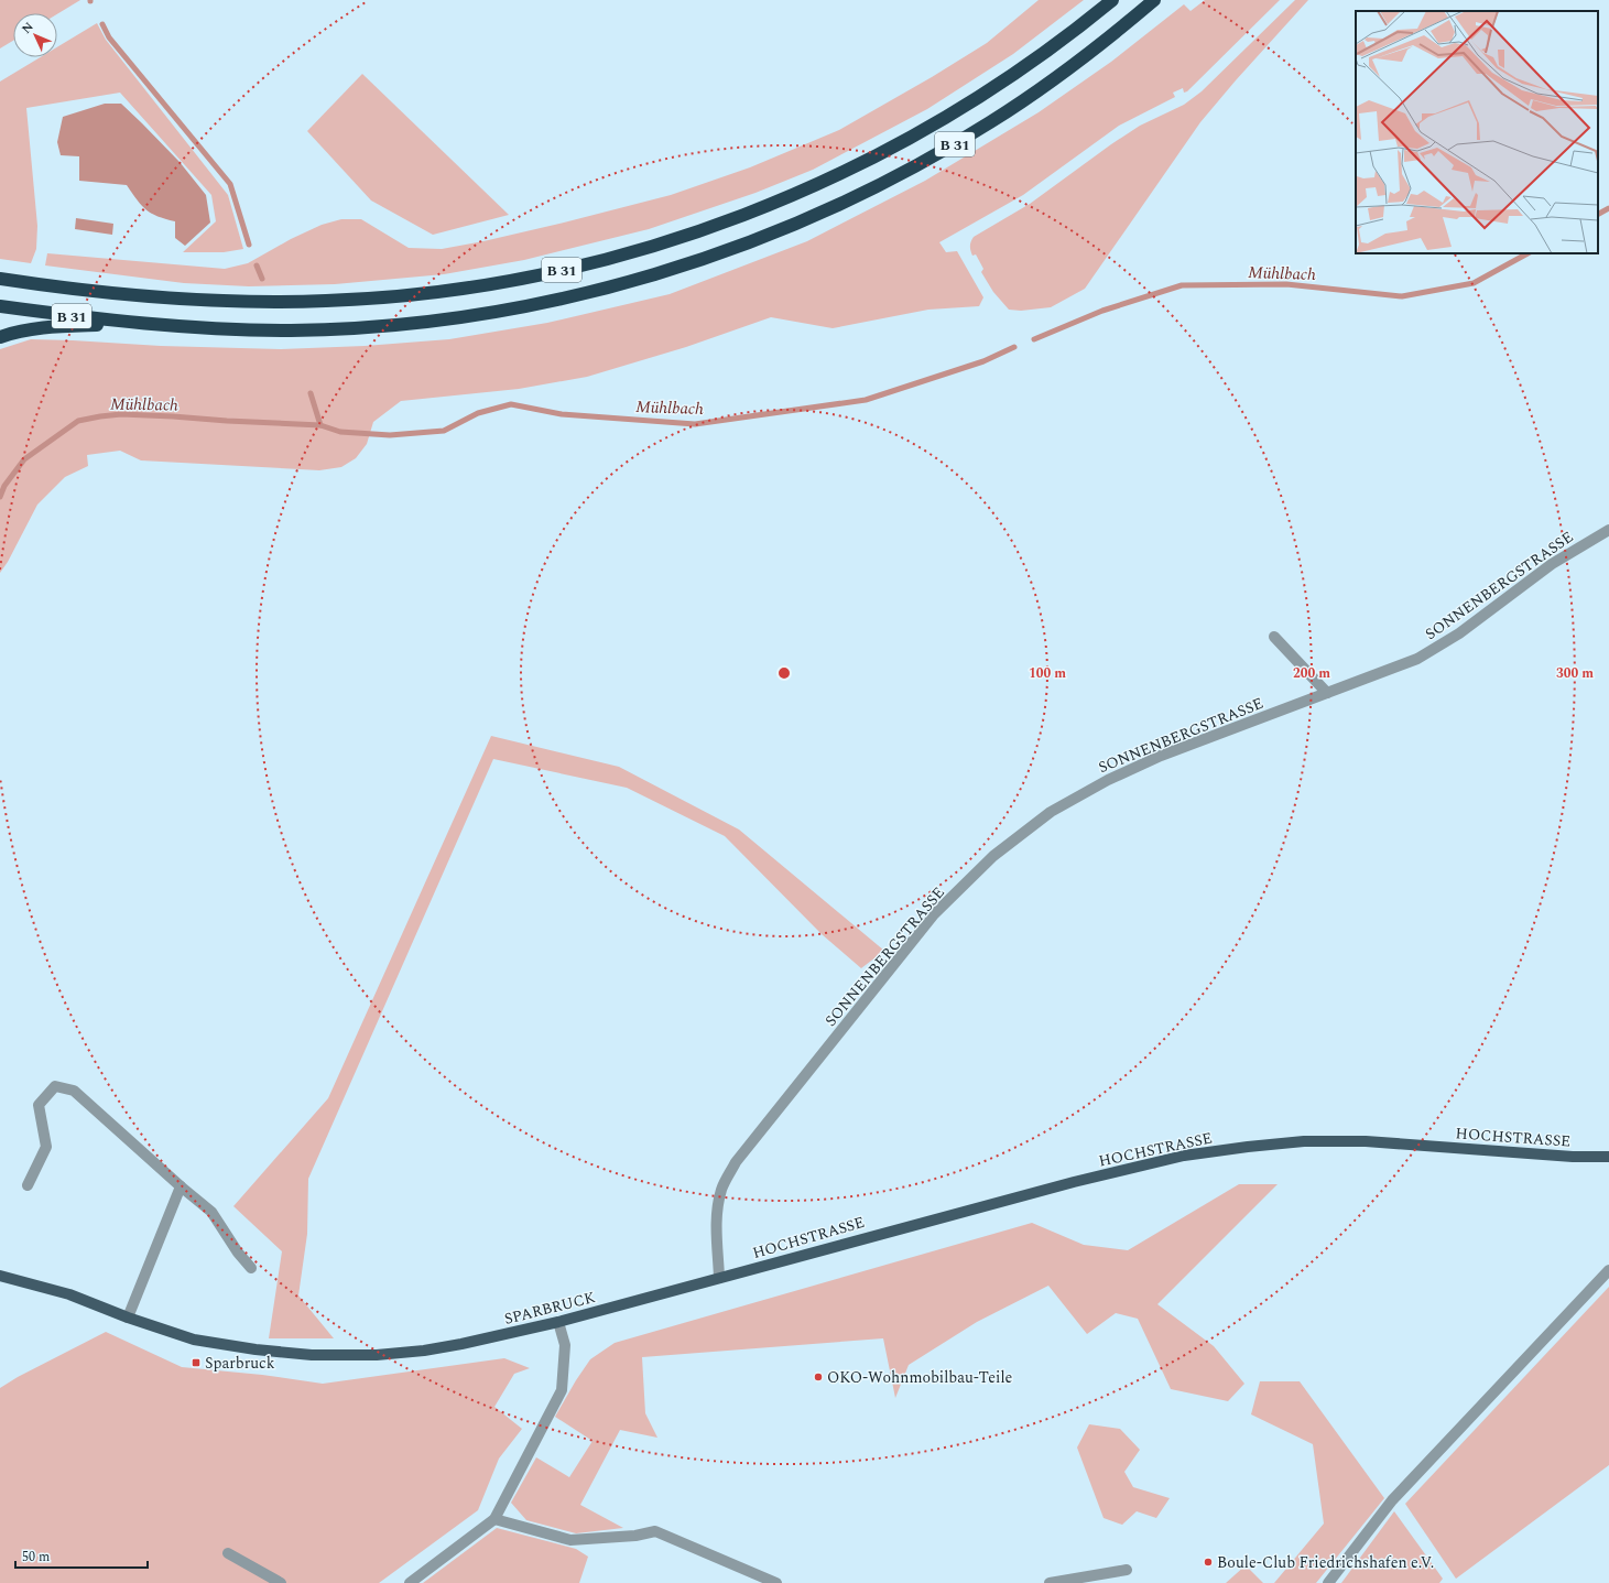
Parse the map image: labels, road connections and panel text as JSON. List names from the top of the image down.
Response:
{
  "streets": {
    "highway": ["B 31"],
    "main road": ["HOCHSTRASSE", "SPARBRUCK"],
    "street": ["SONNENBERGSTRASSE"]
  },
  "crossings": [
    ["SONNENBERGSTRASSE", "HOCHSTRASSE"],
    ["SONNENBERGSTRASSE", "SPARBRUCK"],
    ["HOCHSTRASSE", "SPARBRUCK"]
  ],
  "water": ["Mühlbach"],
  "places": {
    "transit": ["Sparbruck"],
    "other": ["OKO-Wohnmobilbau-Teile", "Boule-Club Friedrichshafen e.V."]
  },
  "scale_bar": "50 m",
  "north": "top left",
  "rings": ["100 m", "200 m", "300 m"]
}
